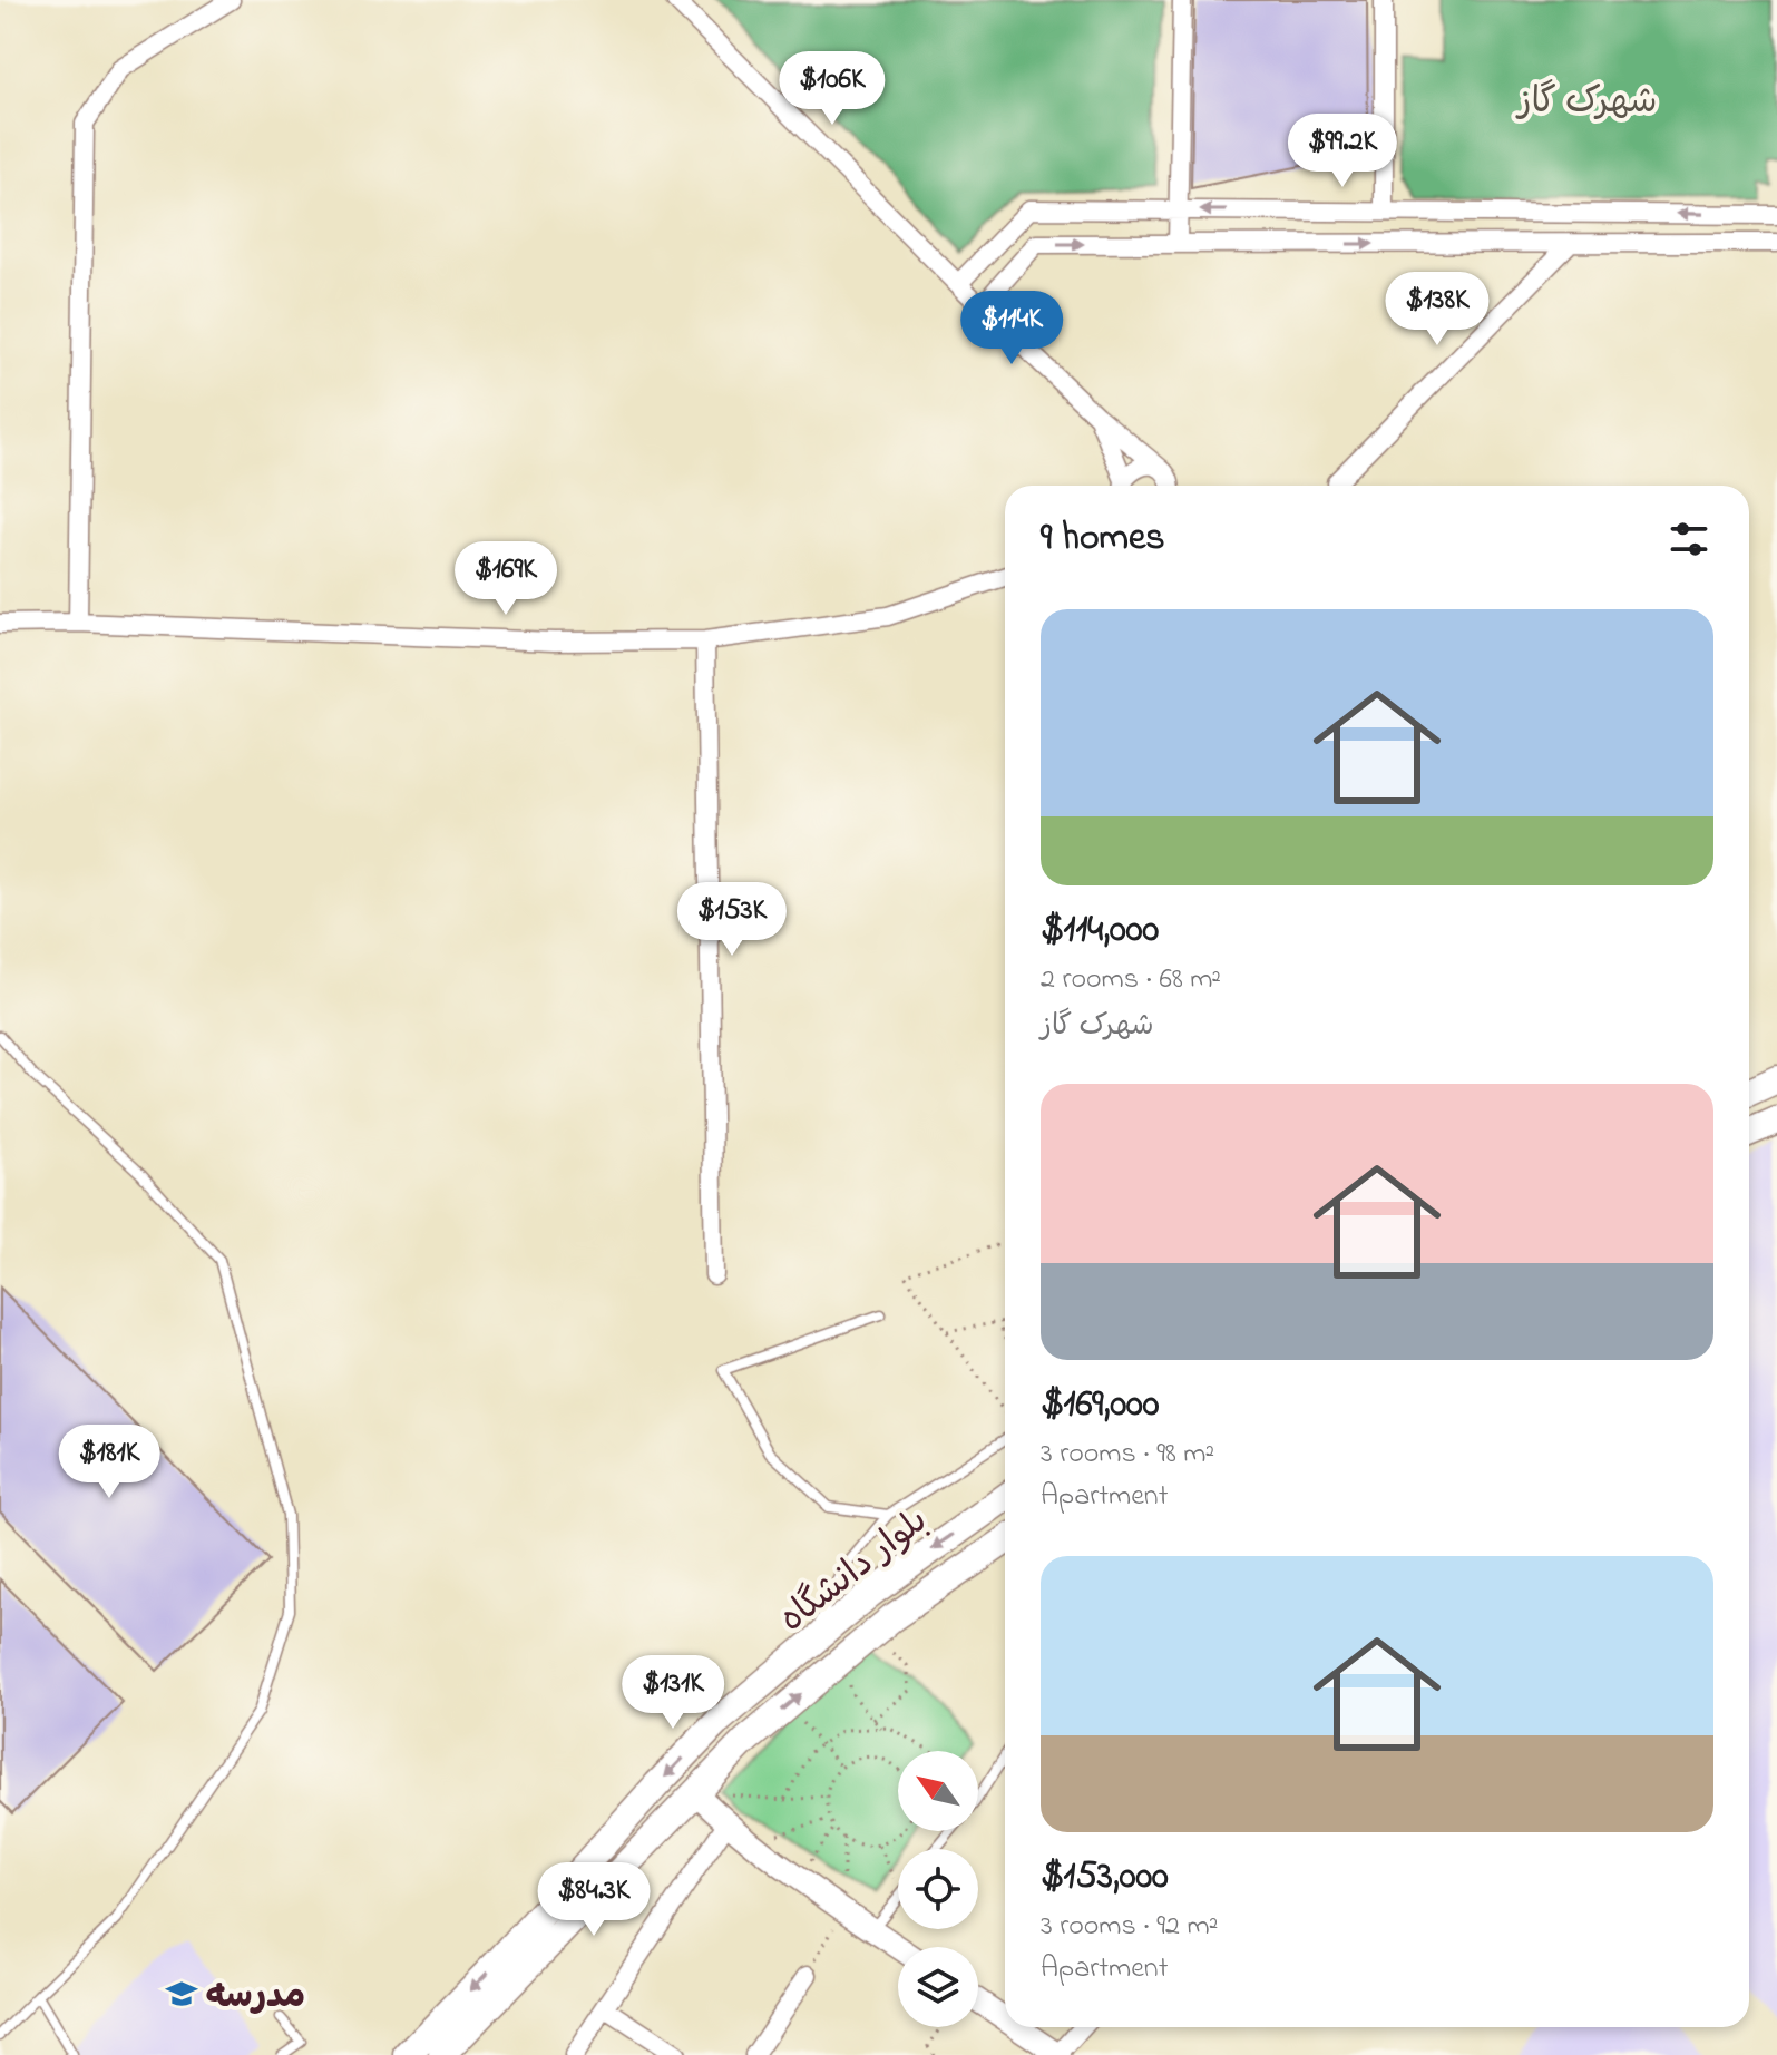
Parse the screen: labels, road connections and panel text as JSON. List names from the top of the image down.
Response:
{
  "streets": {
    "main road": ["بلوار دانشگاه"]
  },
  "parks": ["شهرک گاز"],
  "places": {
    "school or university": ["مدرسه"]
  },
  "north": "top left",
  "page": {
    "price": [
      "$106K",
      "$99.2K",
      "$138K",
      "$114K",
      "$169K",
      "$153K",
      "$181K",
      "$131K",
      "$84.3K"
    ],
    "heading": "9 homes",
    "list": [
      {
        "name": "$114,000",
        "note": "2 rooms · 68 m² · شهرک گاز"
      },
      {
        "name": "$169,000",
        "note": "3 rooms · 98 m² · Apartment"
      },
      {
        "name": "$153,000",
        "note": "3 rooms · 92 m² · Apartment"
      }
    ]
  }
}
